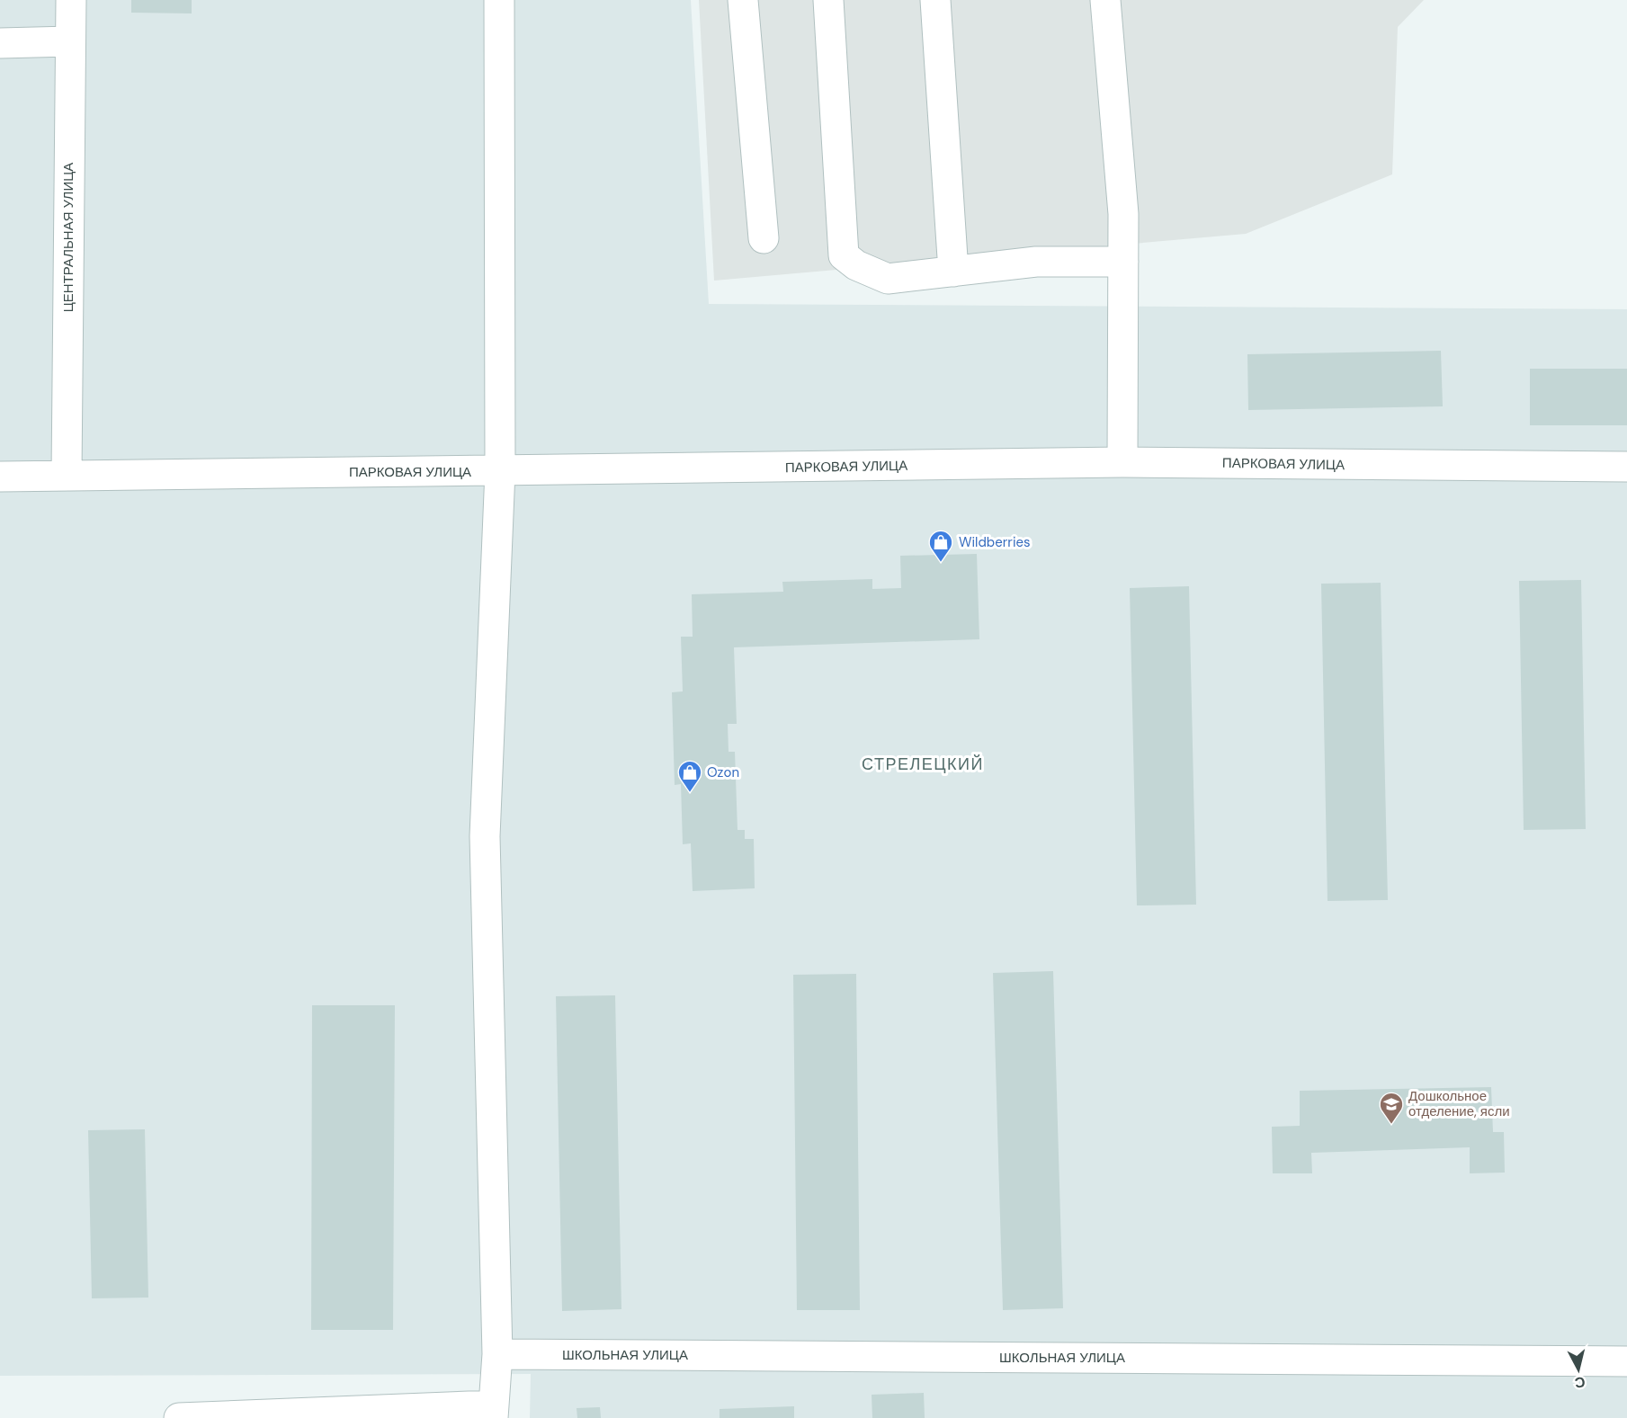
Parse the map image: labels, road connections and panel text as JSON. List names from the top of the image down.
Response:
{
  "streets": {
    "street": ["ЦЕНТРАЛЬНАЯ УЛИЦА", "ПАРКОВАЯ УЛИЦА", "ШКОЛЬНАЯ УЛИЦА"]
  },
  "crossings": [
    ["ЦЕНТРАЛЬНАЯ УЛИЦА", "ПАРКОВАЯ УЛИЦА"]
  ],
  "districts": ["СТРЕЛЕЦКИЙ"],
  "places": {
    "shop": ["Wildberries", "Ozon"],
    "school or university": ["Дошкольное отделение, ясли"]
  },
  "north": "bottom"
}
